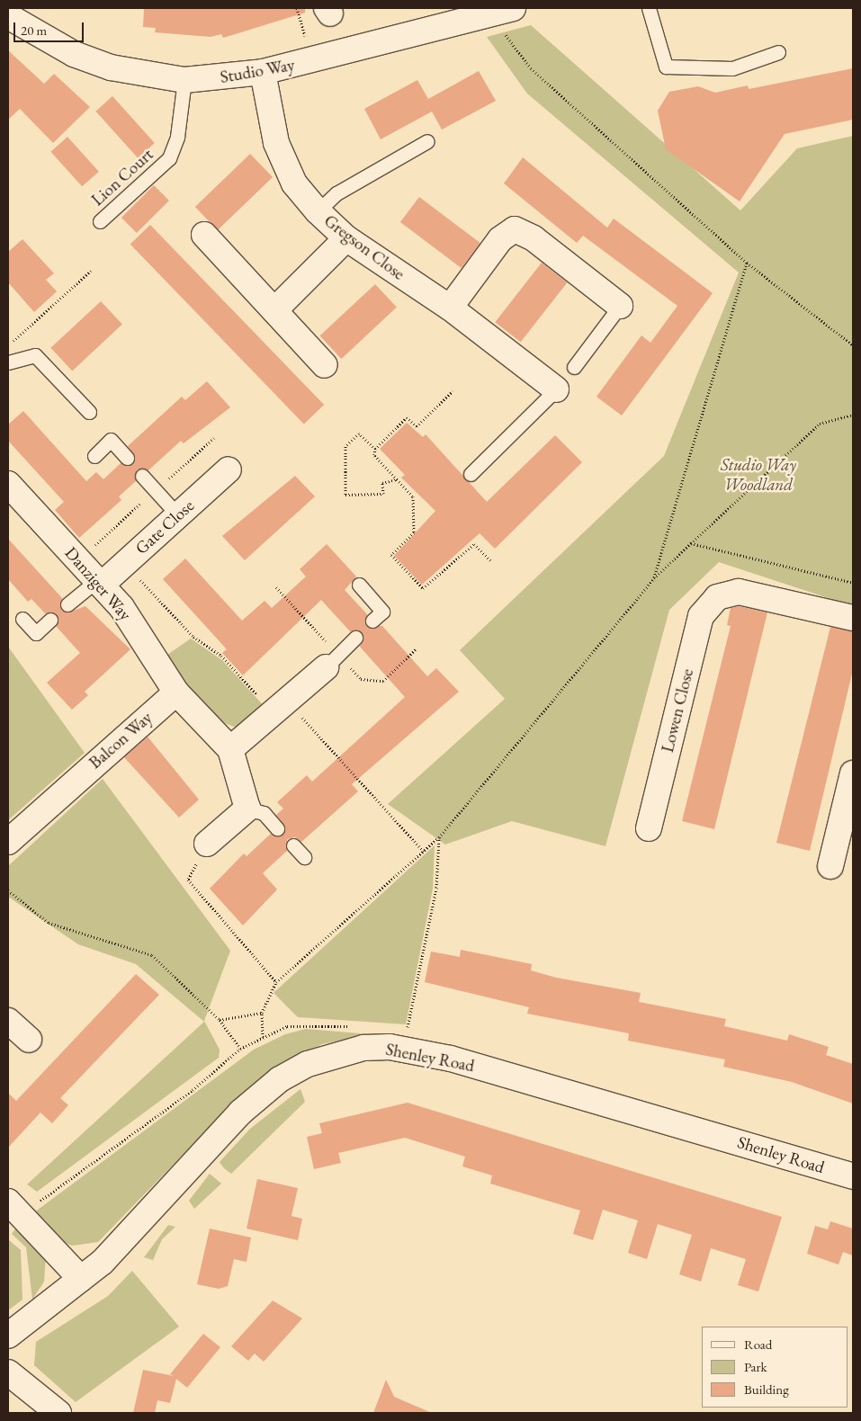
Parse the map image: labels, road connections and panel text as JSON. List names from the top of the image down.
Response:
{
  "streets": {
    "street": [
      "Studio Way",
      "Gregson Close",
      "Gate Close",
      "Danziger Way",
      "Lowen Close",
      "Balcon Way",
      "Shenley Road"
    ],
    "lane": ["Lion Court"]
  },
  "crossings": [
    ["Studio Way", "Lion Court"],
    ["Studio Way", "Gregson Close"],
    ["Gate Close", "Danziger Way"],
    ["Danziger Way", "Balcon Way"]
  ],
  "parks": ["Studio Way Woodland"],
  "legend": ["Road", "Park", "Building"],
  "scale_bar": "20 m"
}
